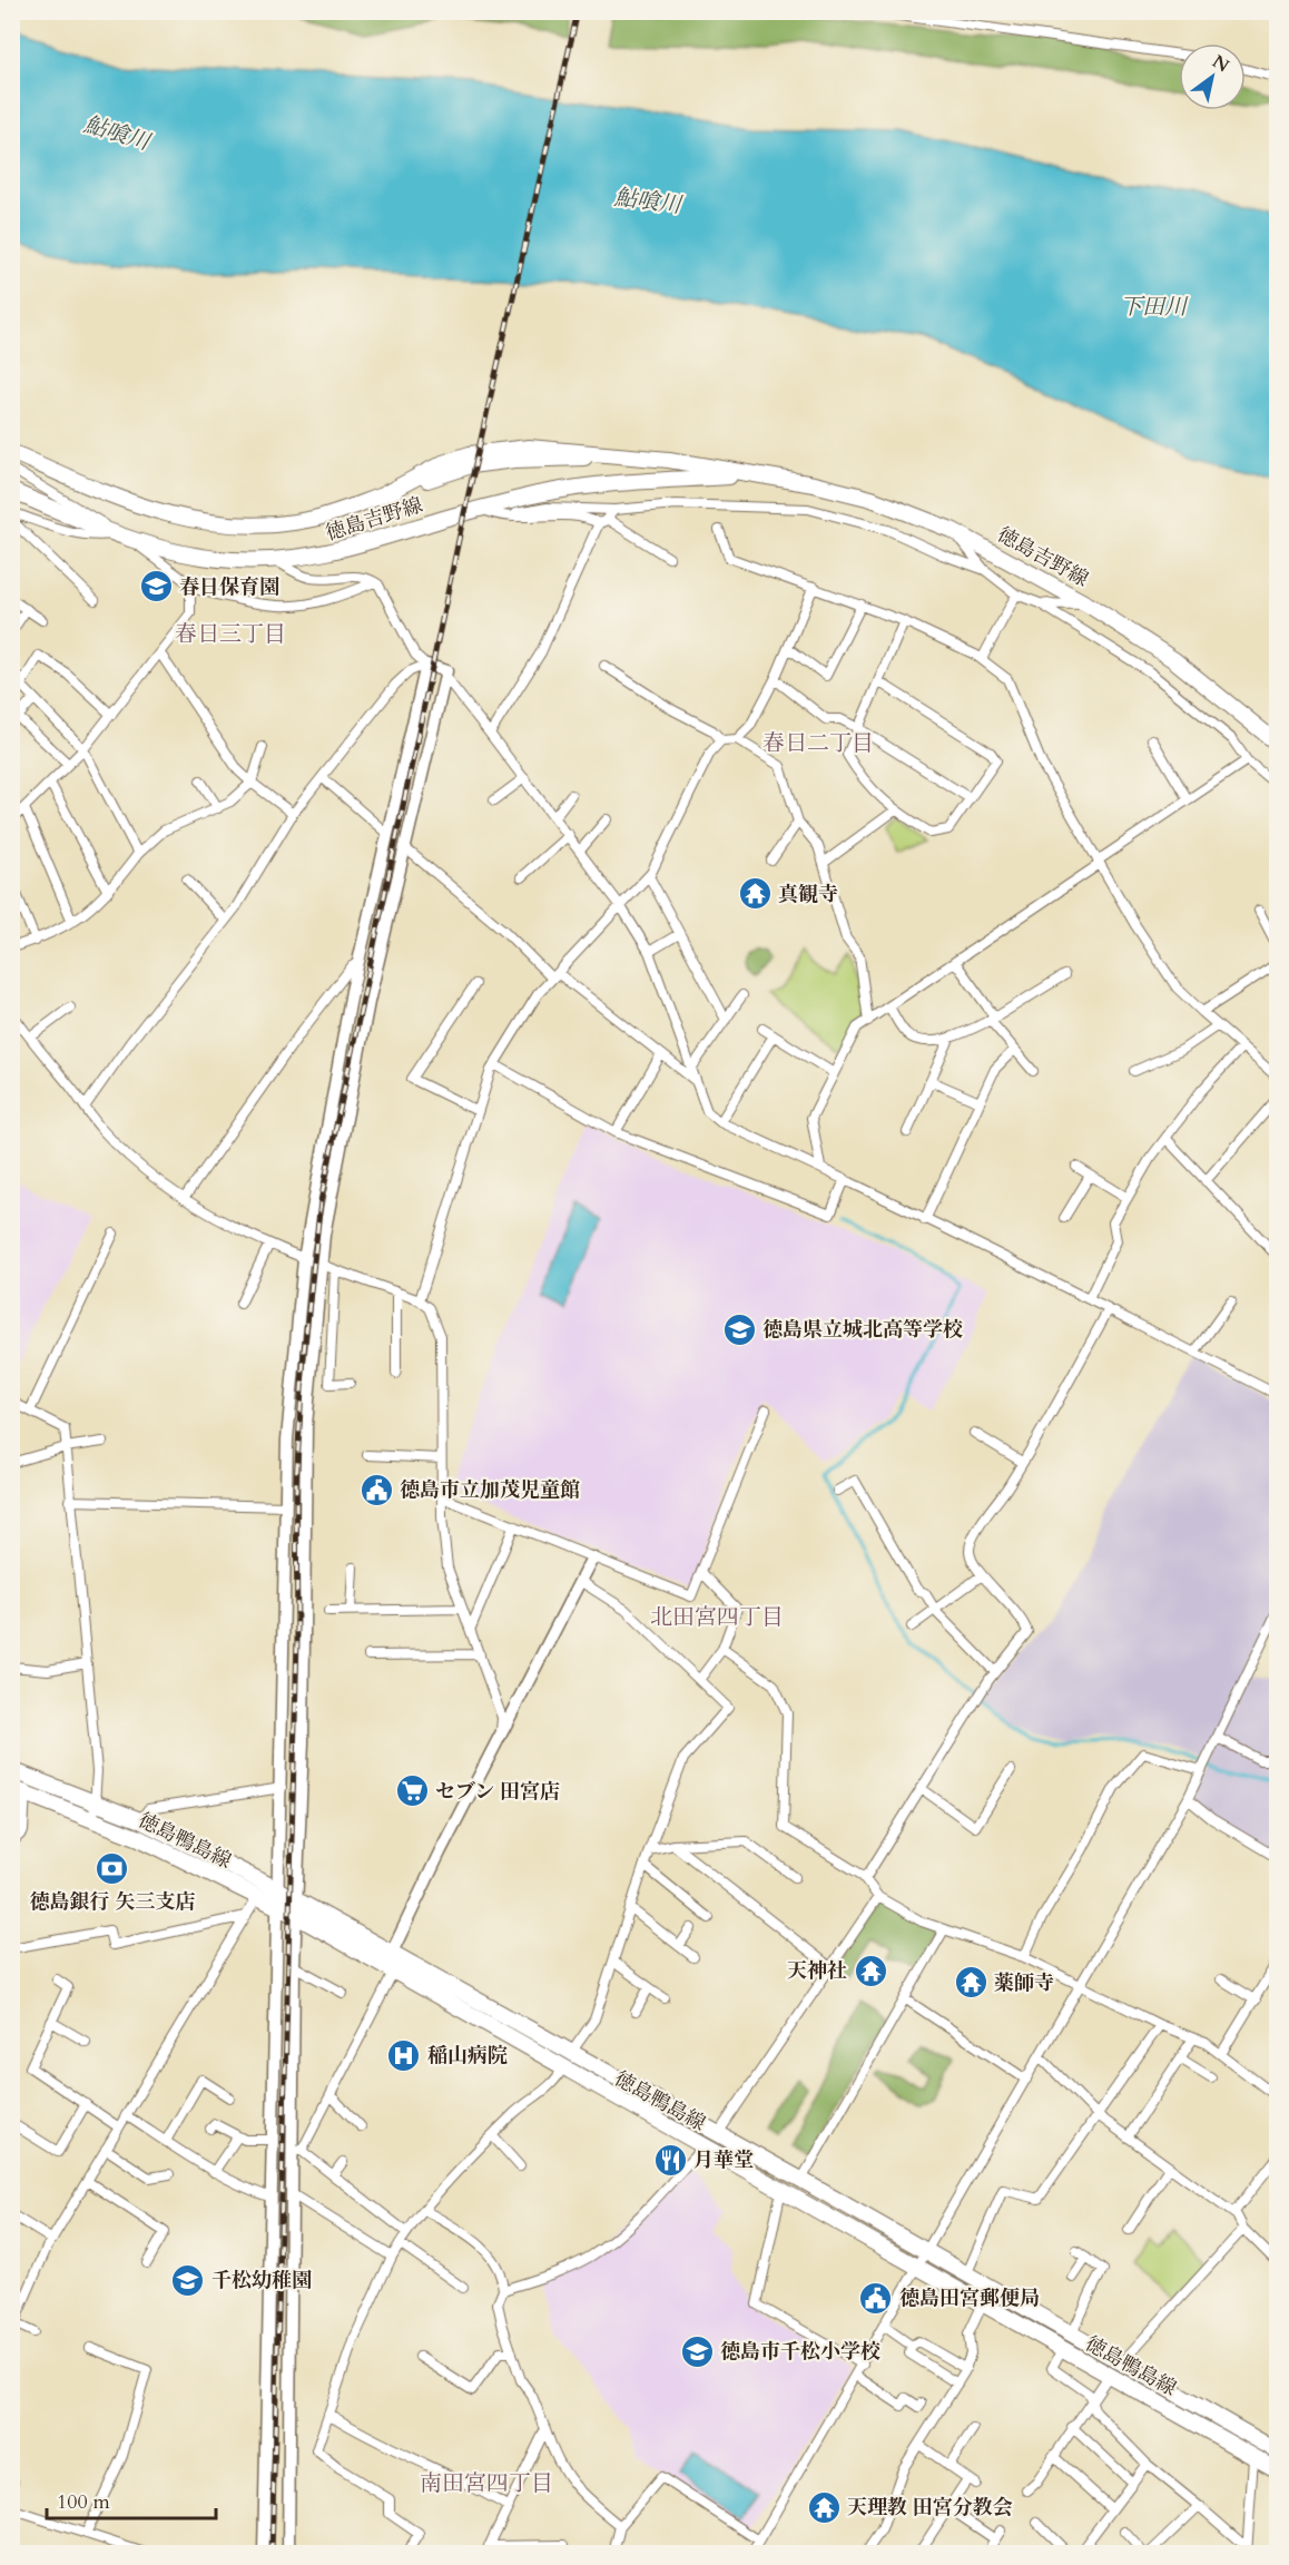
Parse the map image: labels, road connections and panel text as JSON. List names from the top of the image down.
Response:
{
  "streets": {
    "main road": ["徳島吉野線", "徳島鴨島線"]
  },
  "districts": [
    "春日三丁目",
    "春日二丁目",
    "北田宮四丁目",
    "南田宮四丁目"
  ],
  "water": ["鮎喰川", "下田川"],
  "places": {
    "school or university": [
      "春日保育園",
      "徳島県立城北高等学校",
      "千松幼稚園",
      "徳島市千松小学校"
    ],
    "temple": [
      "真観寺",
      "天神社",
      "薬師寺",
      "天理教 田宮分教会"
    ],
    "public building": ["徳島市立加茂児童館", "徳島田宮郵便局"],
    "supermarket": ["セブン 田宮店"],
    "bank": ["徳島銀行 矢三支店"],
    "hospital": ["稲山病院"],
    "restaurant": ["月華堂"]
  },
  "scale_bar": "100 m",
  "north": "top right"
}
